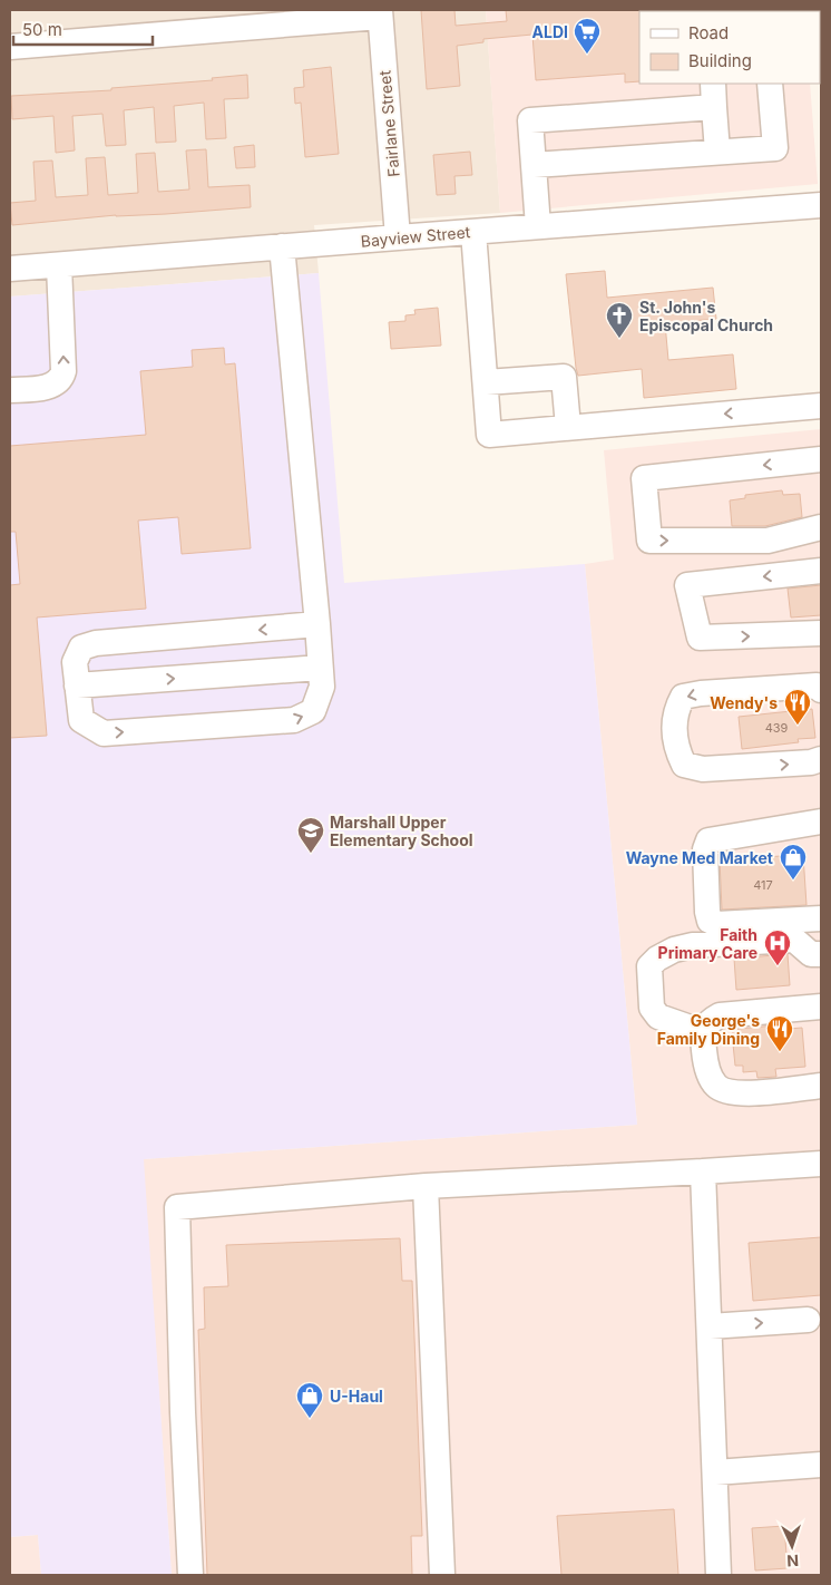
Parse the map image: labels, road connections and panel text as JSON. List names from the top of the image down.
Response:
{
  "streets": {
    "street": ["Fairlane Street", "Bayview Street"]
  },
  "crossings": [
    ["Fairlane Street", "Bayview Street"]
  ],
  "places": {
    "supermarket": ["ALDI"],
    "church": ["St. John's Episcopal Church"],
    "restaurant": ["Wendy's", "George's Family Dining"],
    "school or university": ["Marshall Upper Elementary School"],
    "shop": ["Wayne Med Market", "U-Haul"],
    "hospital": ["Faith Primary Care"]
  },
  "house_numbers": ["439", "417"],
  "legend": ["Road", "Building"],
  "scale_bar": "50 m",
  "north": "bottom"
}
